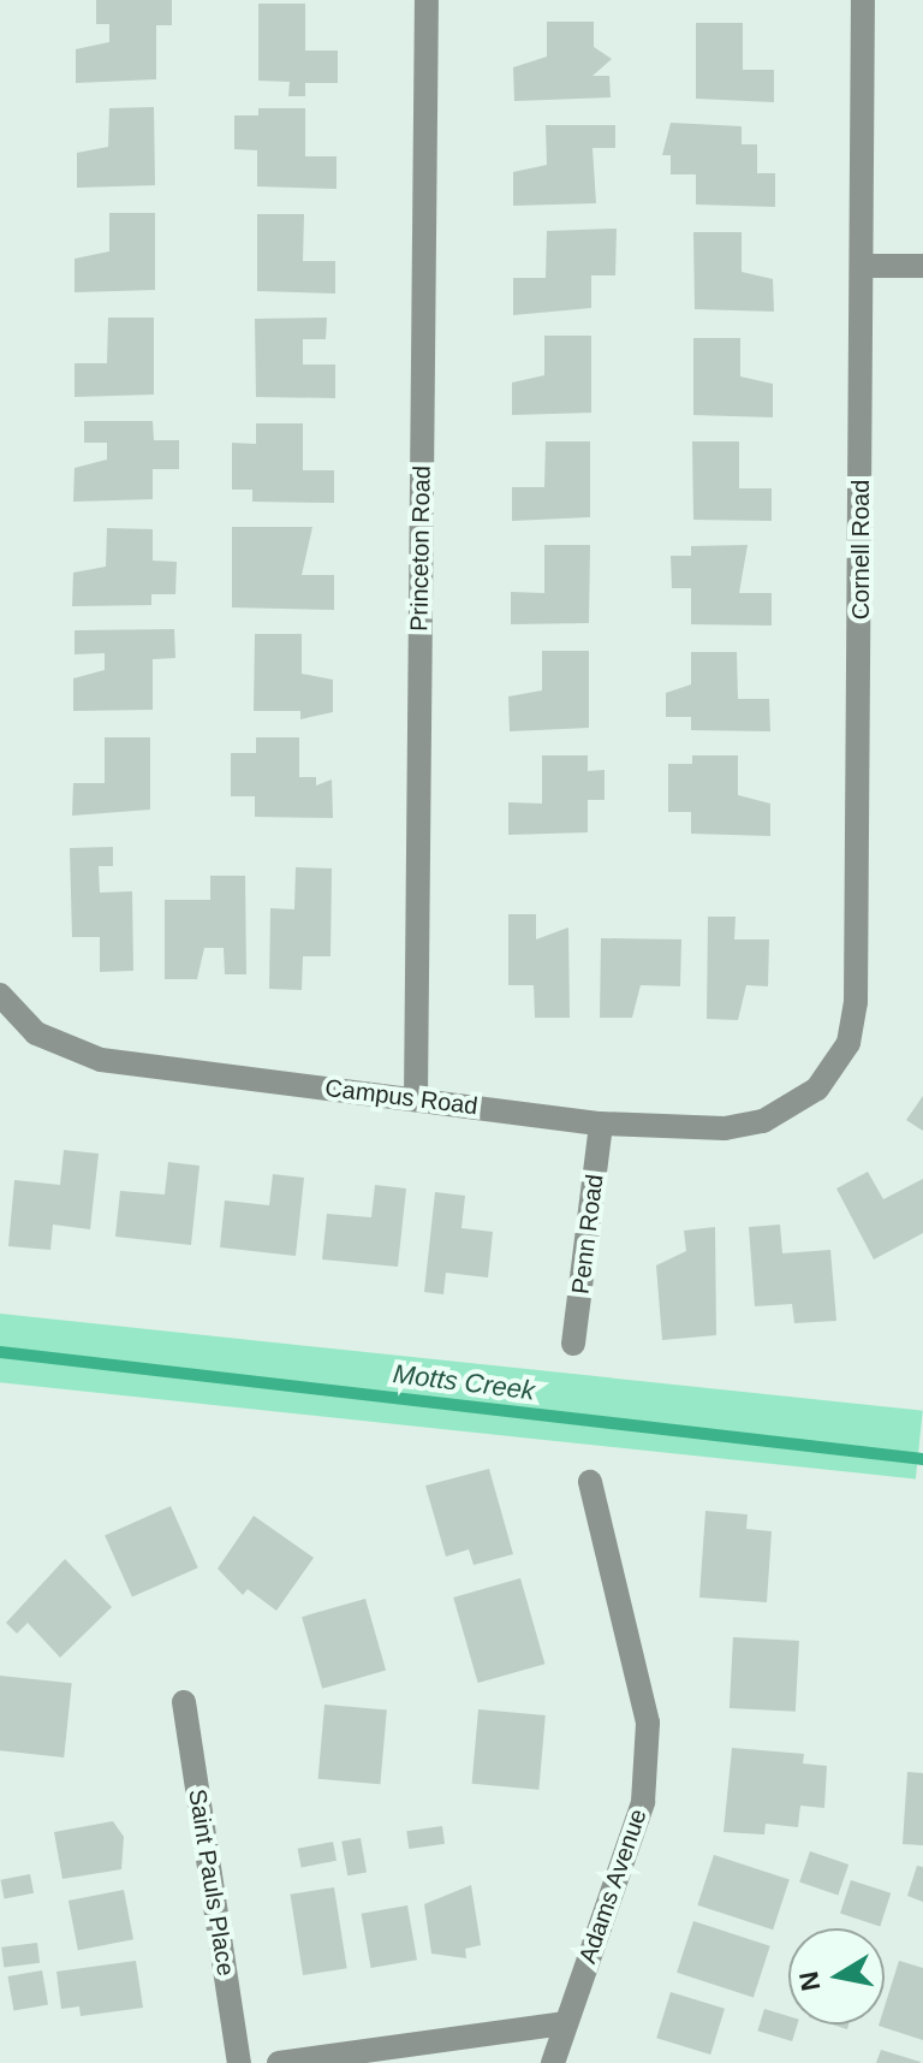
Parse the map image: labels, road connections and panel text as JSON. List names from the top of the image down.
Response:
{
  "streets": {
    "street": [
      "Princeton Road",
      "Cornell Road",
      "Campus Road",
      "Penn Road",
      "Saint Pauls Place",
      "Adams Avenue"
    ]
  },
  "crossings": [
    ["Princeton Road", "Campus Road"],
    ["Cornell Road", "Campus Road"],
    ["Campus Road", "Penn Road"]
  ],
  "water": ["Motts Creek"],
  "north": "left"
}
